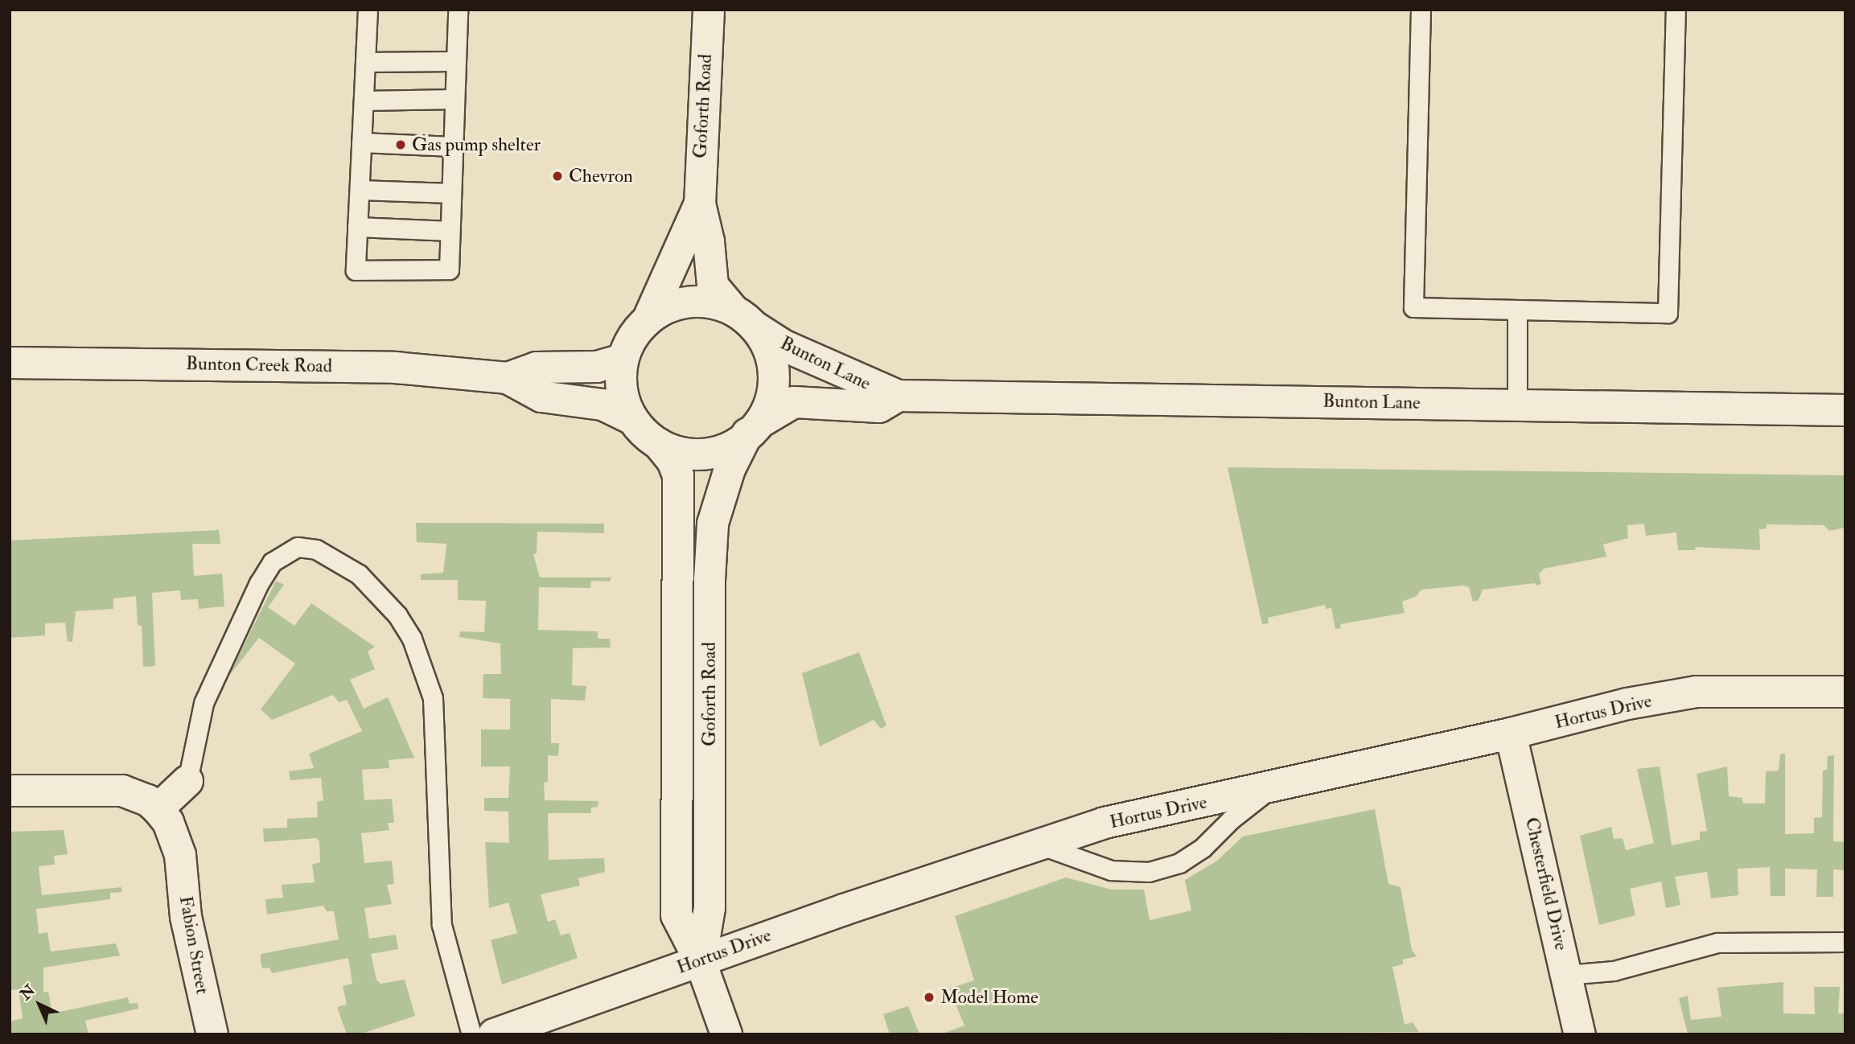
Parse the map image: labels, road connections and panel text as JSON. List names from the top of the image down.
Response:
{
  "streets": {
    "street": [
      "Goforth Road",
      "Bunton Lane",
      "Bunton Creek Road",
      "Hortus Drive",
      "Chesterfield Drive",
      "Fabion Street"
    ]
  },
  "crossings": [
    ["Goforth Road", "Bunton Lane"],
    ["Goforth Road", "Bunton Creek Road"],
    ["Goforth Road", "Hortus Drive"],
    ["Bunton Lane", "Bunton Creek Road"],
    ["Hortus Drive", "Chesterfield Drive"]
  ],
  "places": ["Gas pump shelter", "Chevron", "Model Home"],
  "north": "top left"
}
